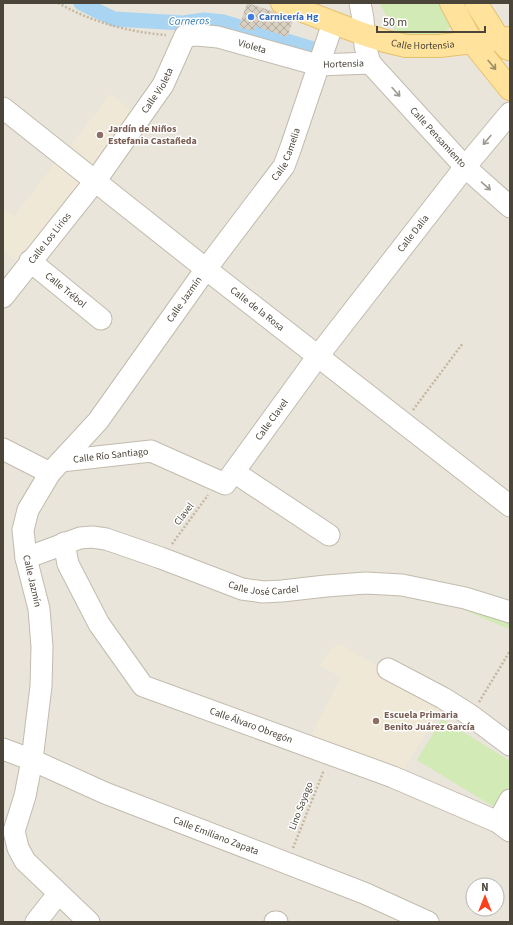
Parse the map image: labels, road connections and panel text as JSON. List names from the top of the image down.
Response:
{
  "streets": {
    "main road": ["Calle Hortensia"],
    "street": [
      "Violeta",
      "Hortensia",
      "Calle Violeta",
      "Calle Pensamiento",
      "Calle Camelia",
      "Calle Dalia",
      "Calle Los Lirios",
      "Calle Trébol",
      "Calle Jazmín",
      "Calle de la Rosa",
      "Calle Clavel",
      "Calle Río Santiago",
      "Calle José Cardel",
      "Calle Álvaro Obregón",
      "Calle Emiliano Zapata"
    ],
    "path": ["Clavel", "Lino Sayago"]
  },
  "crossings": [
    ["Calle Hortensia", "Calle Camelia"],
    ["Violeta", "Hortensia"],
    ["Violeta", "Calle Violeta"],
    ["Violeta", "Calle Camelia"],
    ["Hortensia", "Calle Pensamiento"],
    ["Hortensia", "Calle Camelia"],
    ["Calle Violeta", "Calle Los Lirios"],
    ["Calle Violeta", "Calle de la Rosa"],
    ["Calle Pensamiento", "Calle Dalia"],
    ["Calle Camelia", "Calle Jazmín"],
    ["Calle Camelia", "Calle de la Rosa"],
    ["Calle Dalia", "Calle de la Rosa"],
    ["Calle Dalia", "Calle Clavel"],
    ["Calle Los Lirios", "Calle Trébol"],
    ["Calle Los Lirios", "Calle de la Rosa"],
    ["Calle Jazmín", "Calle de la Rosa"],
    ["Calle Jazmín", "Calle Río Santiago"],
    ["Calle Jazmín", "Calle José Cardel"],
    ["Calle Jazmín", "Calle Emiliano Zapata"],
    ["Calle de la Rosa", "Calle Clavel"],
    ["Calle Clavel", "Calle Río Santiago"],
    ["Calle Clavel", "Clavel"],
    ["Calle Río Santiago", "Clavel"],
    ["Clavel", "Calle José Cardel"],
    ["Calle José Cardel", "Calle Álvaro Obregón"],
    ["Calle Álvaro Obregón", "Lino Sayago"],
    ["Lino Sayago", "Calle Emiliano Zapata"]
  ],
  "one_way": ["Calle Pensamiento"],
  "water": ["Carneros"],
  "places": ["Carnicería Hg", "Jardín de Niños Estefania Castañeda", "Escuela Primaria Benito Juárez García"],
  "scale_bar": "50 m",
  "north": "top"
}
